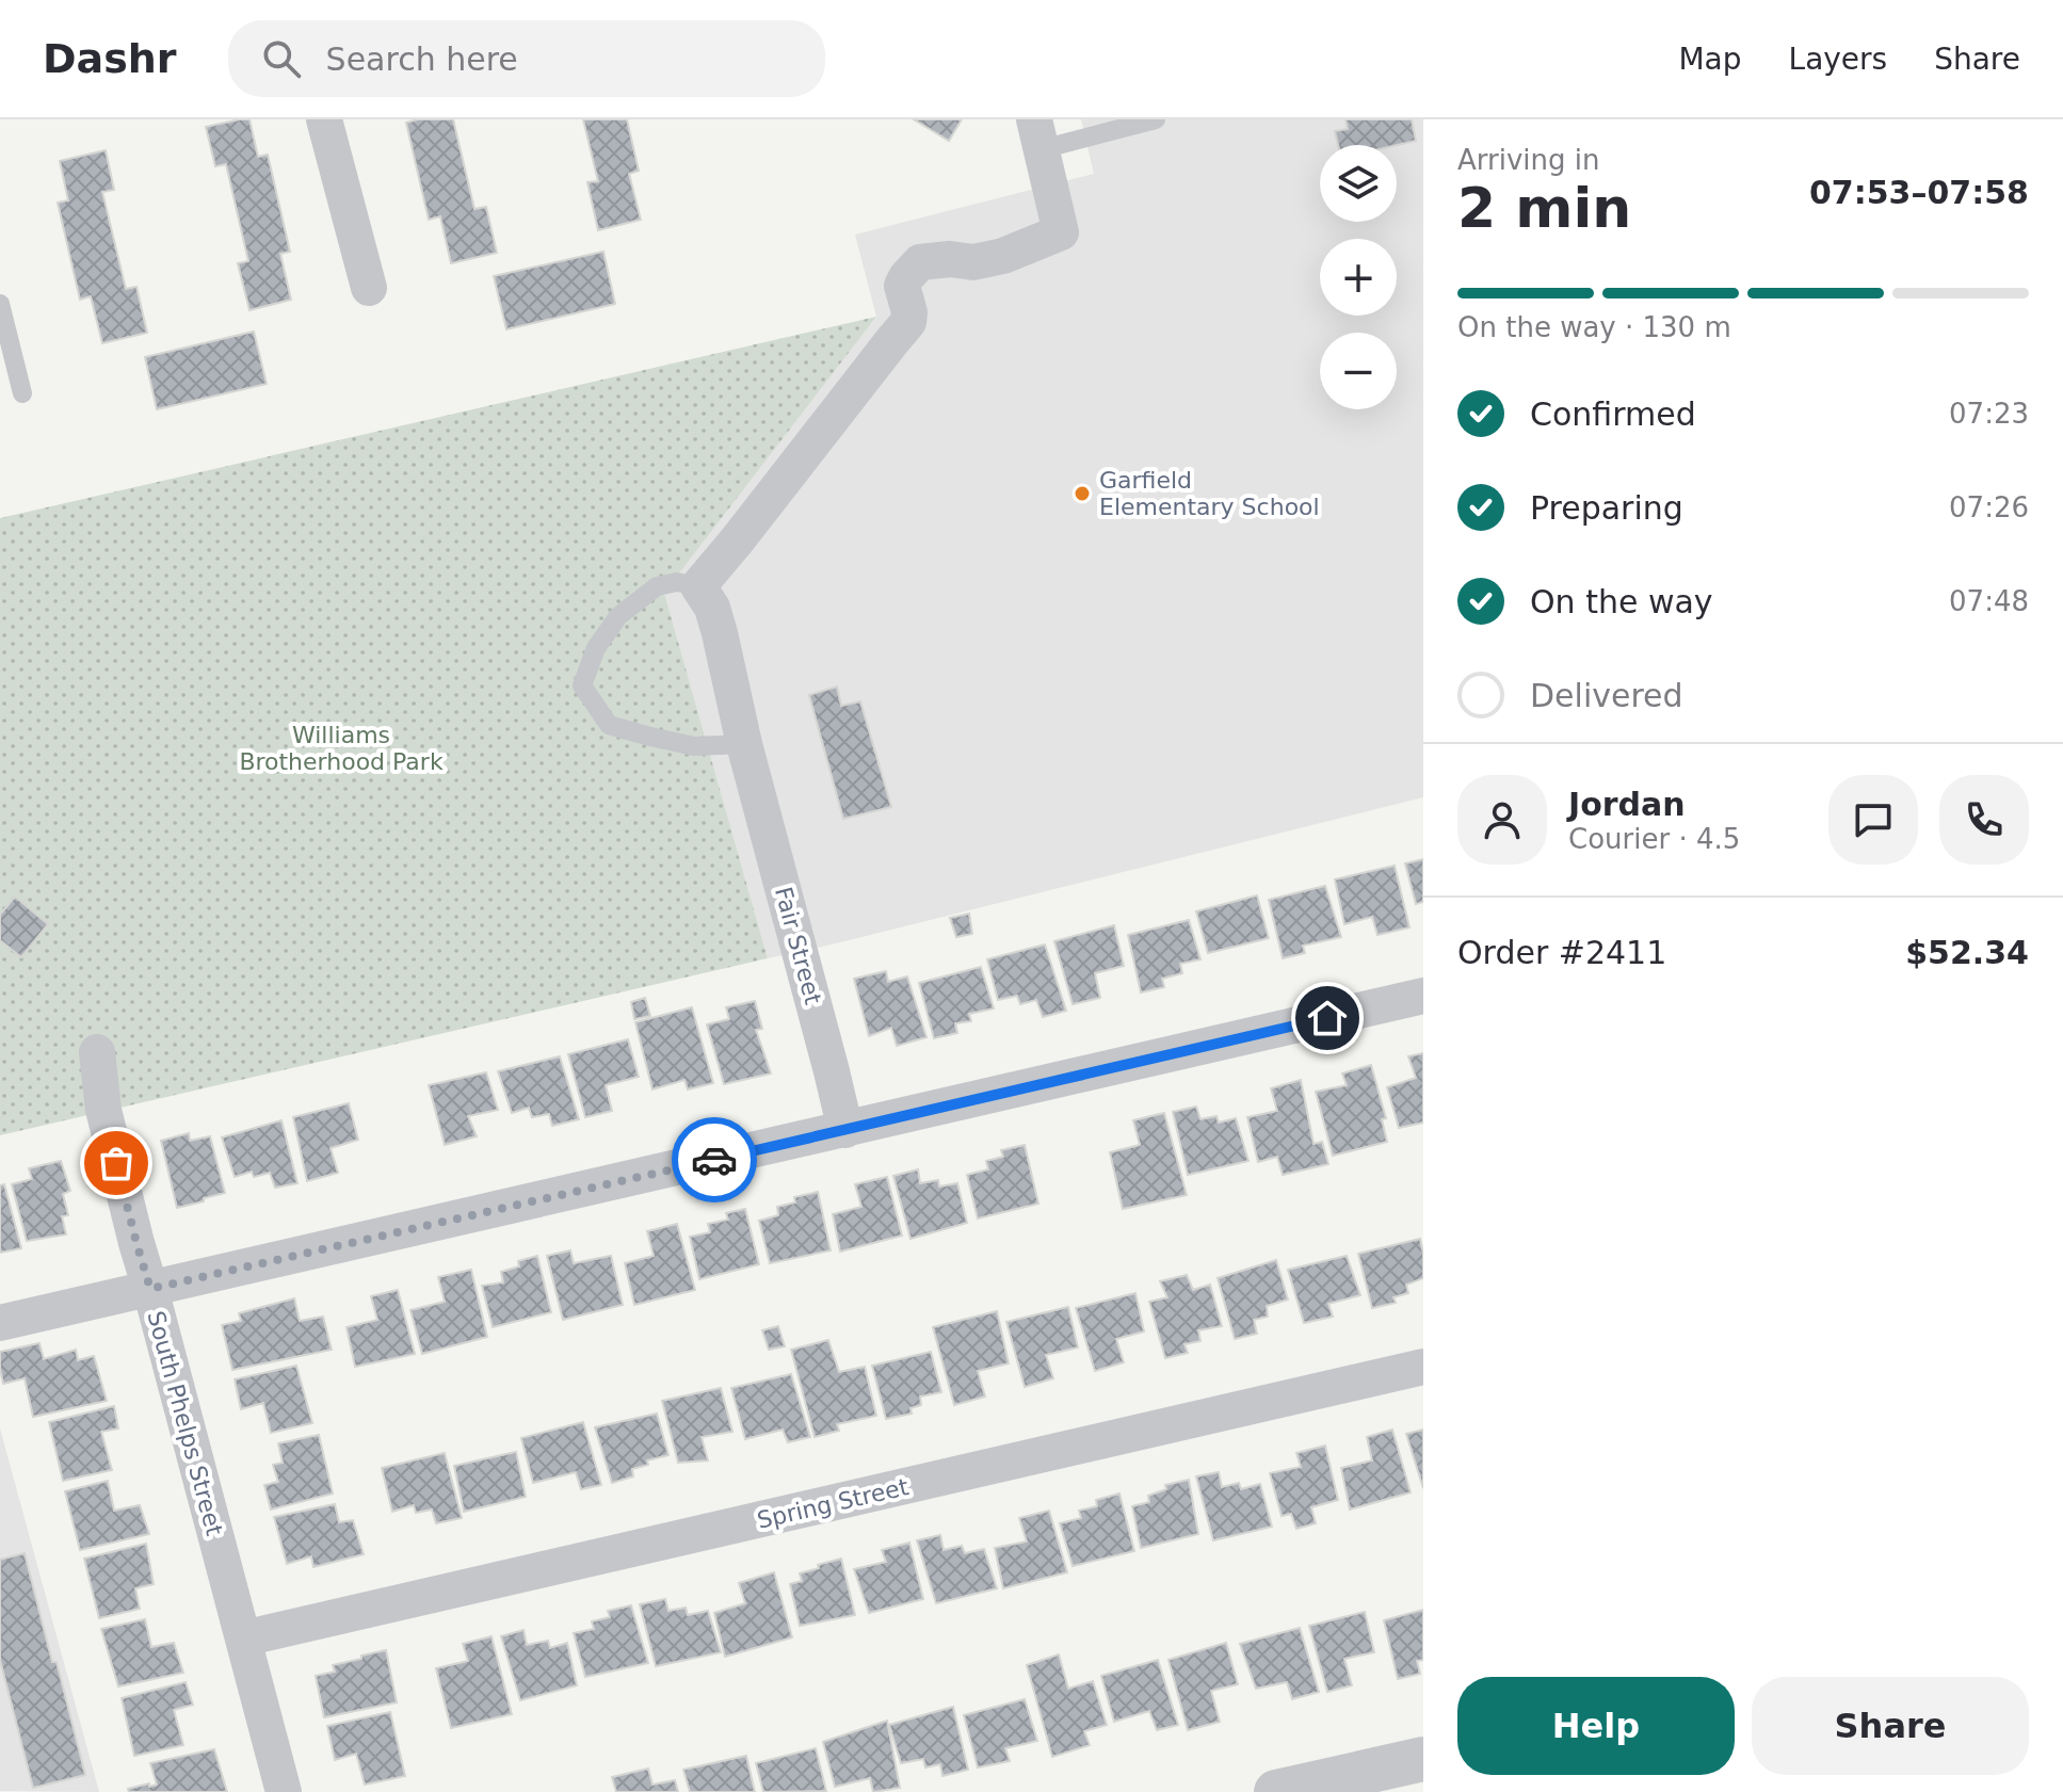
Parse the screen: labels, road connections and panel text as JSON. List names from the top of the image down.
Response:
{
  "streets": {
    "street": ["Fair Street", "South Phelps Street", "Spring Street"]
  },
  "crossings": [
    ["South Phelps Street", "Spring Street"]
  ],
  "parks": ["Williams Brotherhood Park"],
  "places": ["Garfield Elementary School"],
  "page": {
    "header": "Dashr",
    "search": "Search here",
    "nav": ["Map", "Layers", "Share"],
    "heading": ["2 min", "Arriving in", "07:53–07:58"],
    "panel": [
      "Jordan",
      "Courier · 4.5",
      "Order #2411",
      "$52.34"
    ],
    "map_buttons": ["+", "−"],
    "bar": "On the way · 130 m",
    "list": [
      ["Confirmed", "07:23"],
      ["Preparing", "07:26"],
      ["On the way", "07:48"],
      "Delivered"
    ],
    "buttons": ["Help", "Share"]
  }
}
